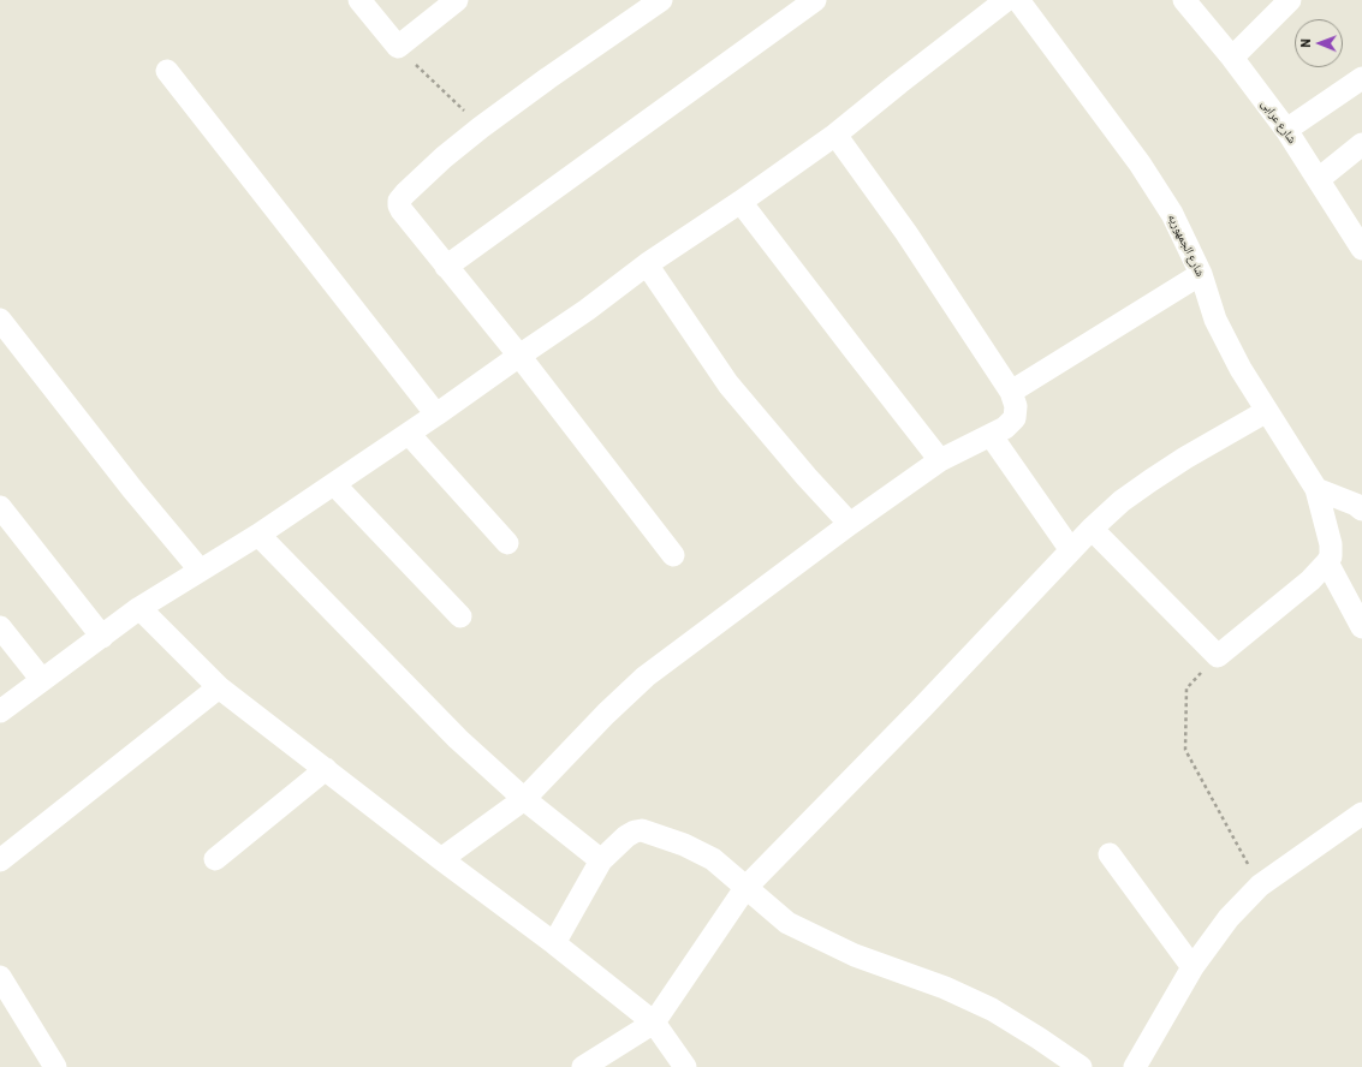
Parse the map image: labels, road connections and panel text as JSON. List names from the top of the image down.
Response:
{
  "streets": {
    "street": ["شارع عرابى", "شارع الجمهوريه"]
  },
  "north": "left"
}
